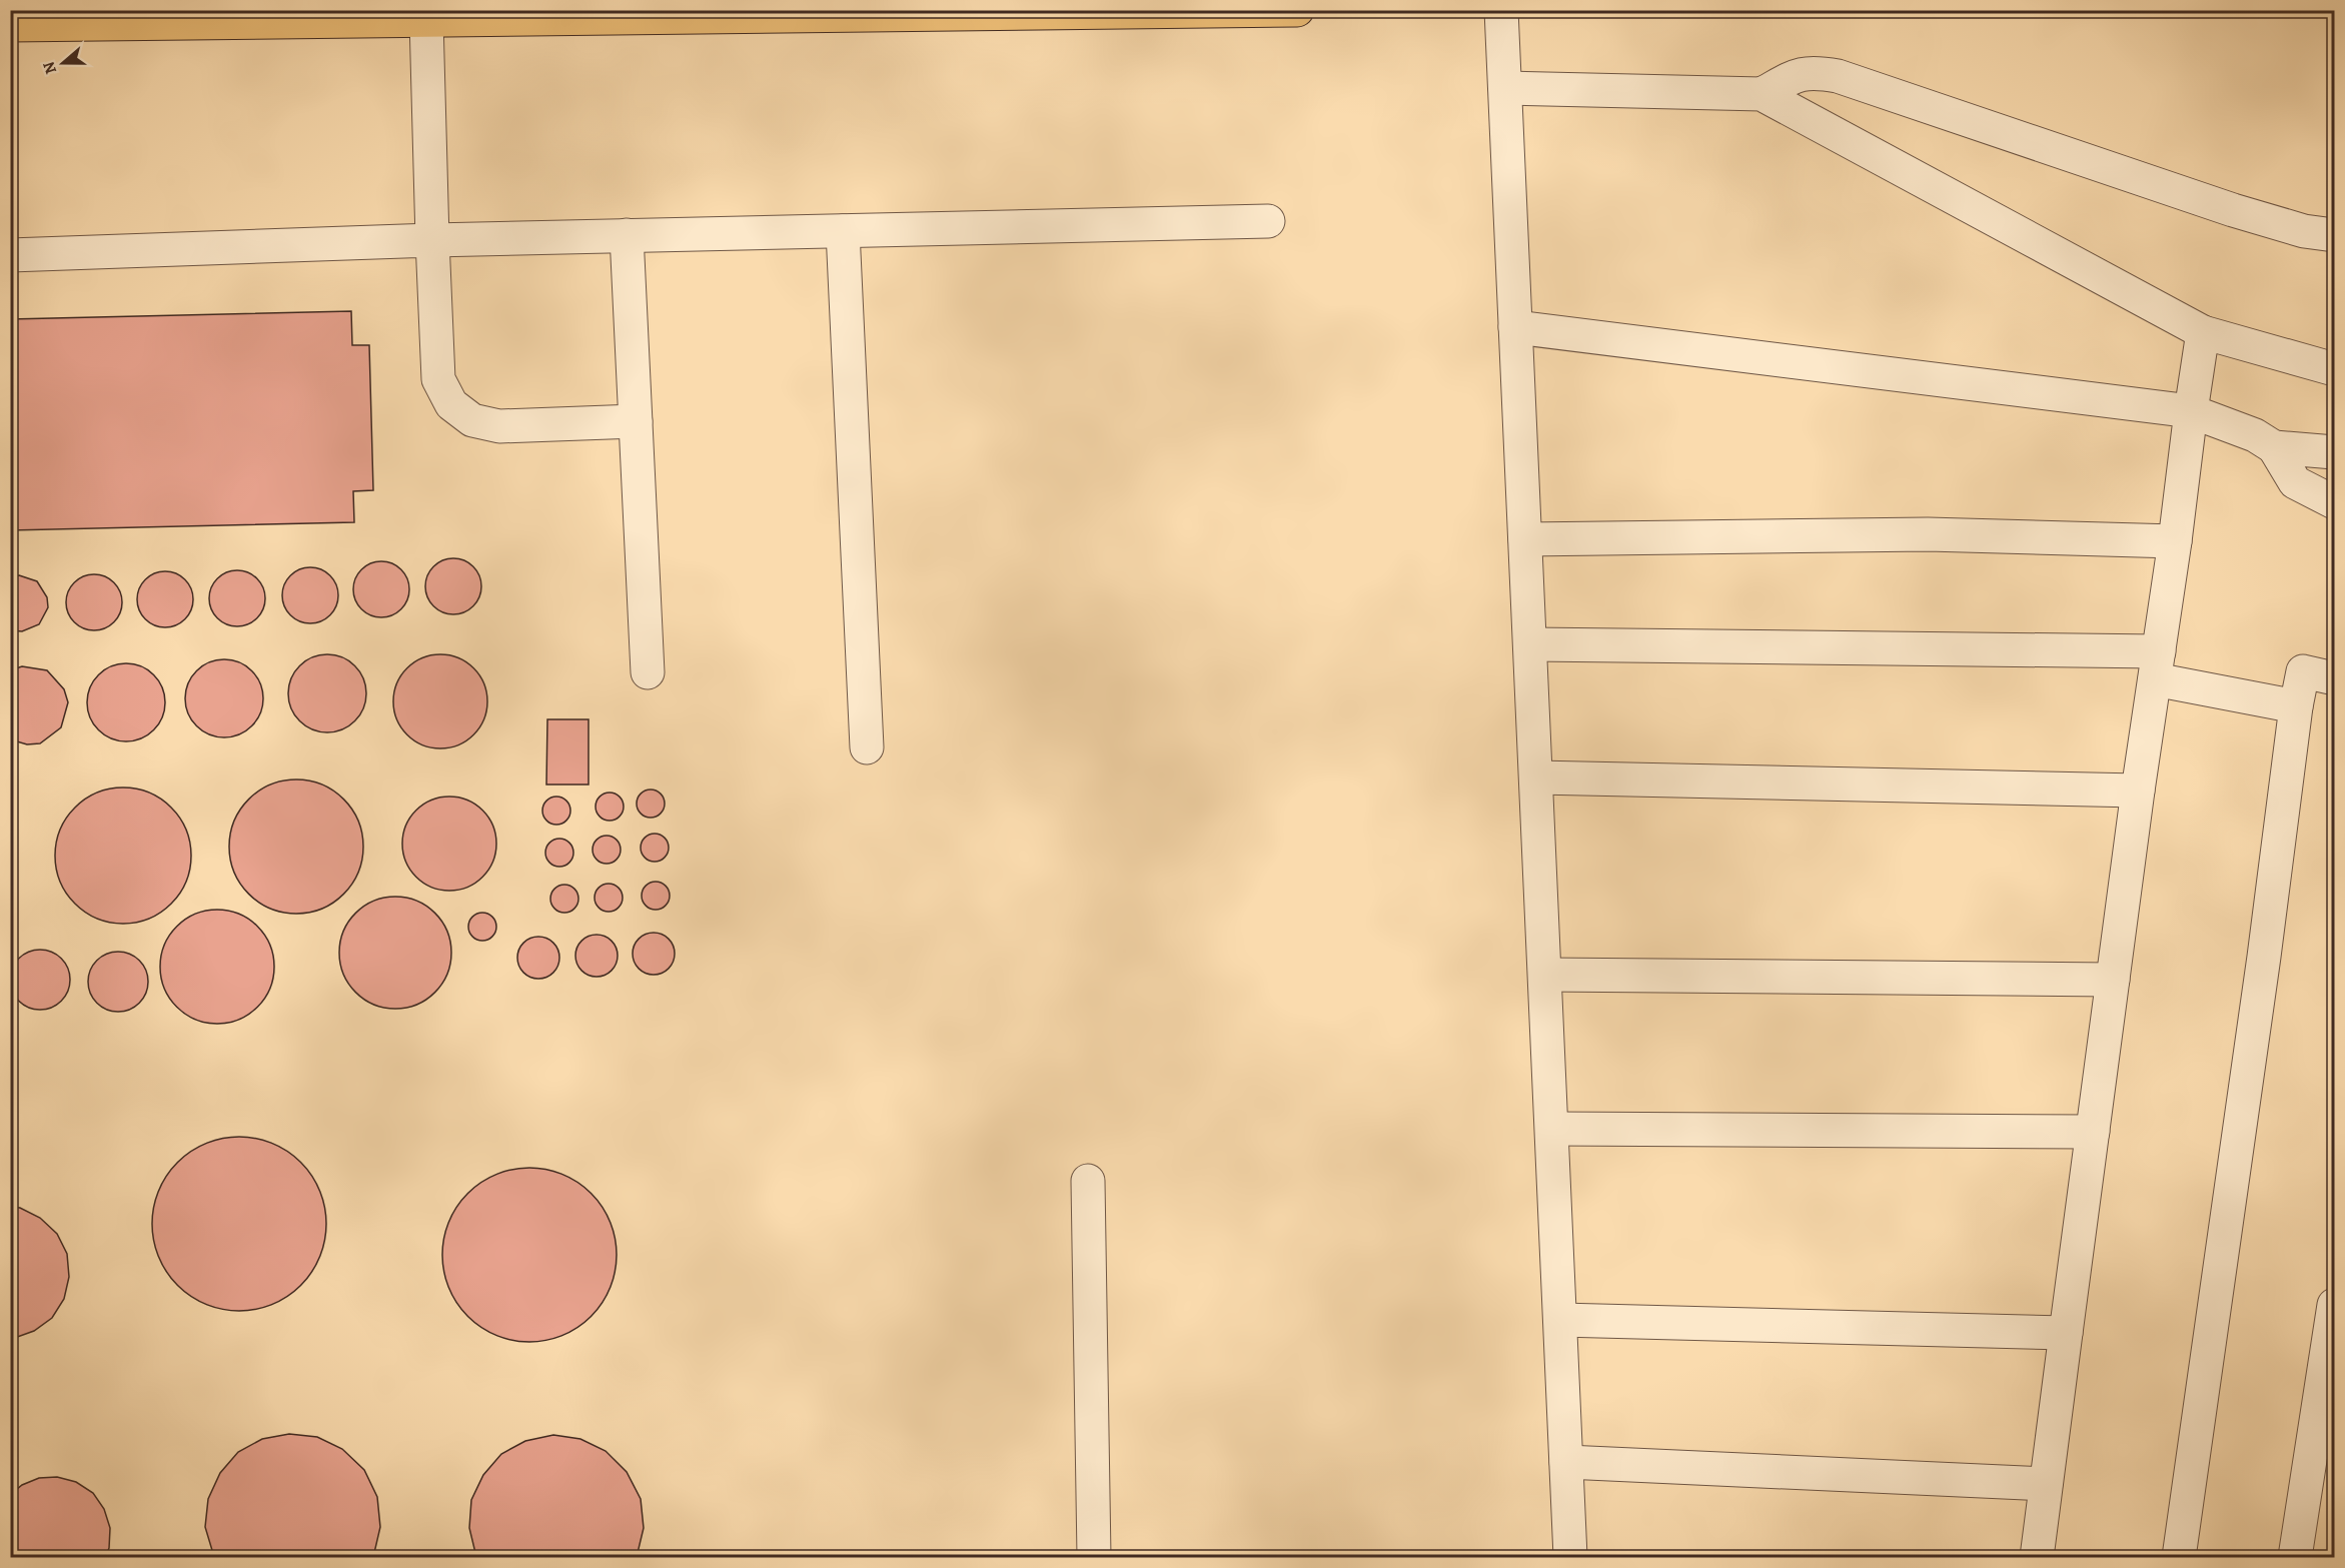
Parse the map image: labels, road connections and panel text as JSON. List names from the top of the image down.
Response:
{
  "north": "left"
}
